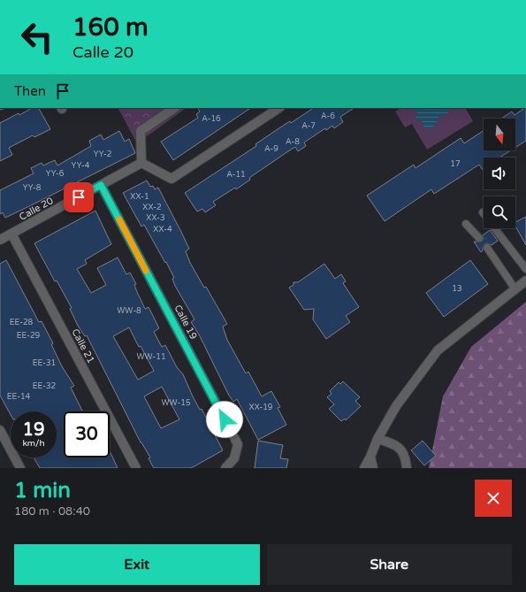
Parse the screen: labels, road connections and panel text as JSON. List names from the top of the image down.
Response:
{
  "streets": {
    "street": ["Calle 20", "Calle 19", "Calle 21"]
  },
  "crossings": [
    ["Calle 20", "Calle 19"],
    ["Calle 20", "Calle 21"]
  ],
  "house_numbers": [
    "A-6",
    "A-16",
    "A-7",
    "A-8",
    "A-9",
    "YY-2",
    "17",
    "YY-4",
    "YY-6",
    "A-11",
    "YY-8",
    "XX-1",
    "XX-2",
    "XX-3",
    "XX-4",
    "13",
    "WW-8",
    "EE-28",
    "EE-29",
    "WW-11",
    "EE-31",
    "EE-32",
    "EE-14",
    "WW-15",
    "XX-19"
  ],
  "north": "bottom",
  "page": {
    "turn": ["160 m", "Calle 20"],
    "then": "Then",
    "speed": "19 km/h",
    "limit": "30",
    "heading": ["1 min", "180 m · 08:40"],
    "buttons": ["Exit", "Share"]
  }
}
